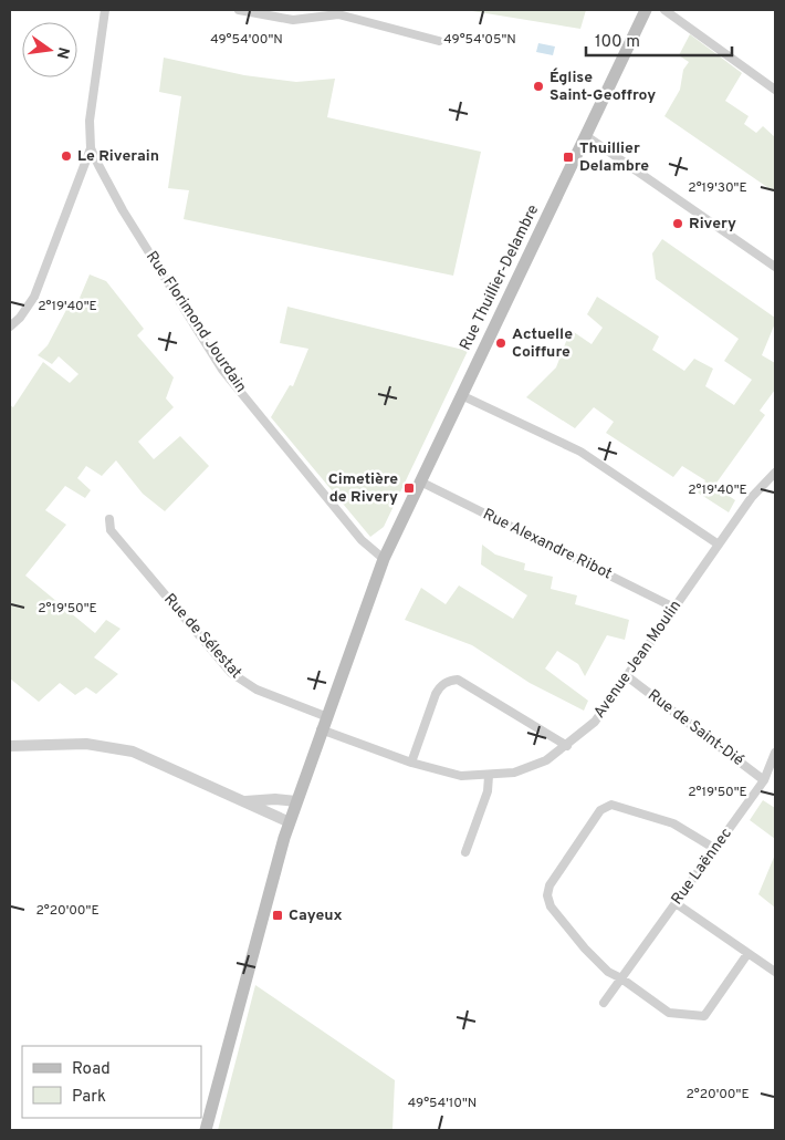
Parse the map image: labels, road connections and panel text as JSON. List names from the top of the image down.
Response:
{
  "streets": {
    "main road": ["Rue Thuillier-Delambre"],
    "street": [
      "Rue Florimond Jourdain",
      "Rue Alexandre Ribot",
      "Rue de Sélestat",
      "Avenue Jean Moulin",
      "Rue de Saint-Dié",
      "Rue Laënnec"
    ]
  },
  "crossings": [
    ["Rue Thuillier-Delambre", "Rue Florimond Jourdain"],
    ["Rue Thuillier-Delambre", "Rue Alexandre Ribot"],
    ["Rue Thuillier-Delambre", "Rue de Sélestat"],
    ["Rue Thuillier-Delambre", "Avenue Jean Moulin"],
    ["Rue Alexandre Ribot", "Avenue Jean Moulin"],
    ["Rue de Sélestat", "Avenue Jean Moulin"],
    ["Avenue Jean Moulin", "Rue de Saint-Dié"],
    ["Rue de Saint-Dié", "Rue Laënnec"]
  ],
  "places": {
    "other": [
      "Église Saint-Geoffroy",
      "Le Riverain",
      "Rivery",
      "Actuelle Coiffure"
    ],
    "transit": ["Thuillier Delambre", "Cimetière de Rivery", "Cayeux"]
  },
  "legend": ["Road", "Park"],
  "scale_bar": "100 m",
  "north": "right",
  "coordinates": [
    "49°54'00\"N",
    "49°54'05\"N",
    "2°19'30\"E",
    "2°19'40\"E",
    "2°19'50\"E",
    "2°20'00\"E",
    "49°54'10\"N"
  ]
}
